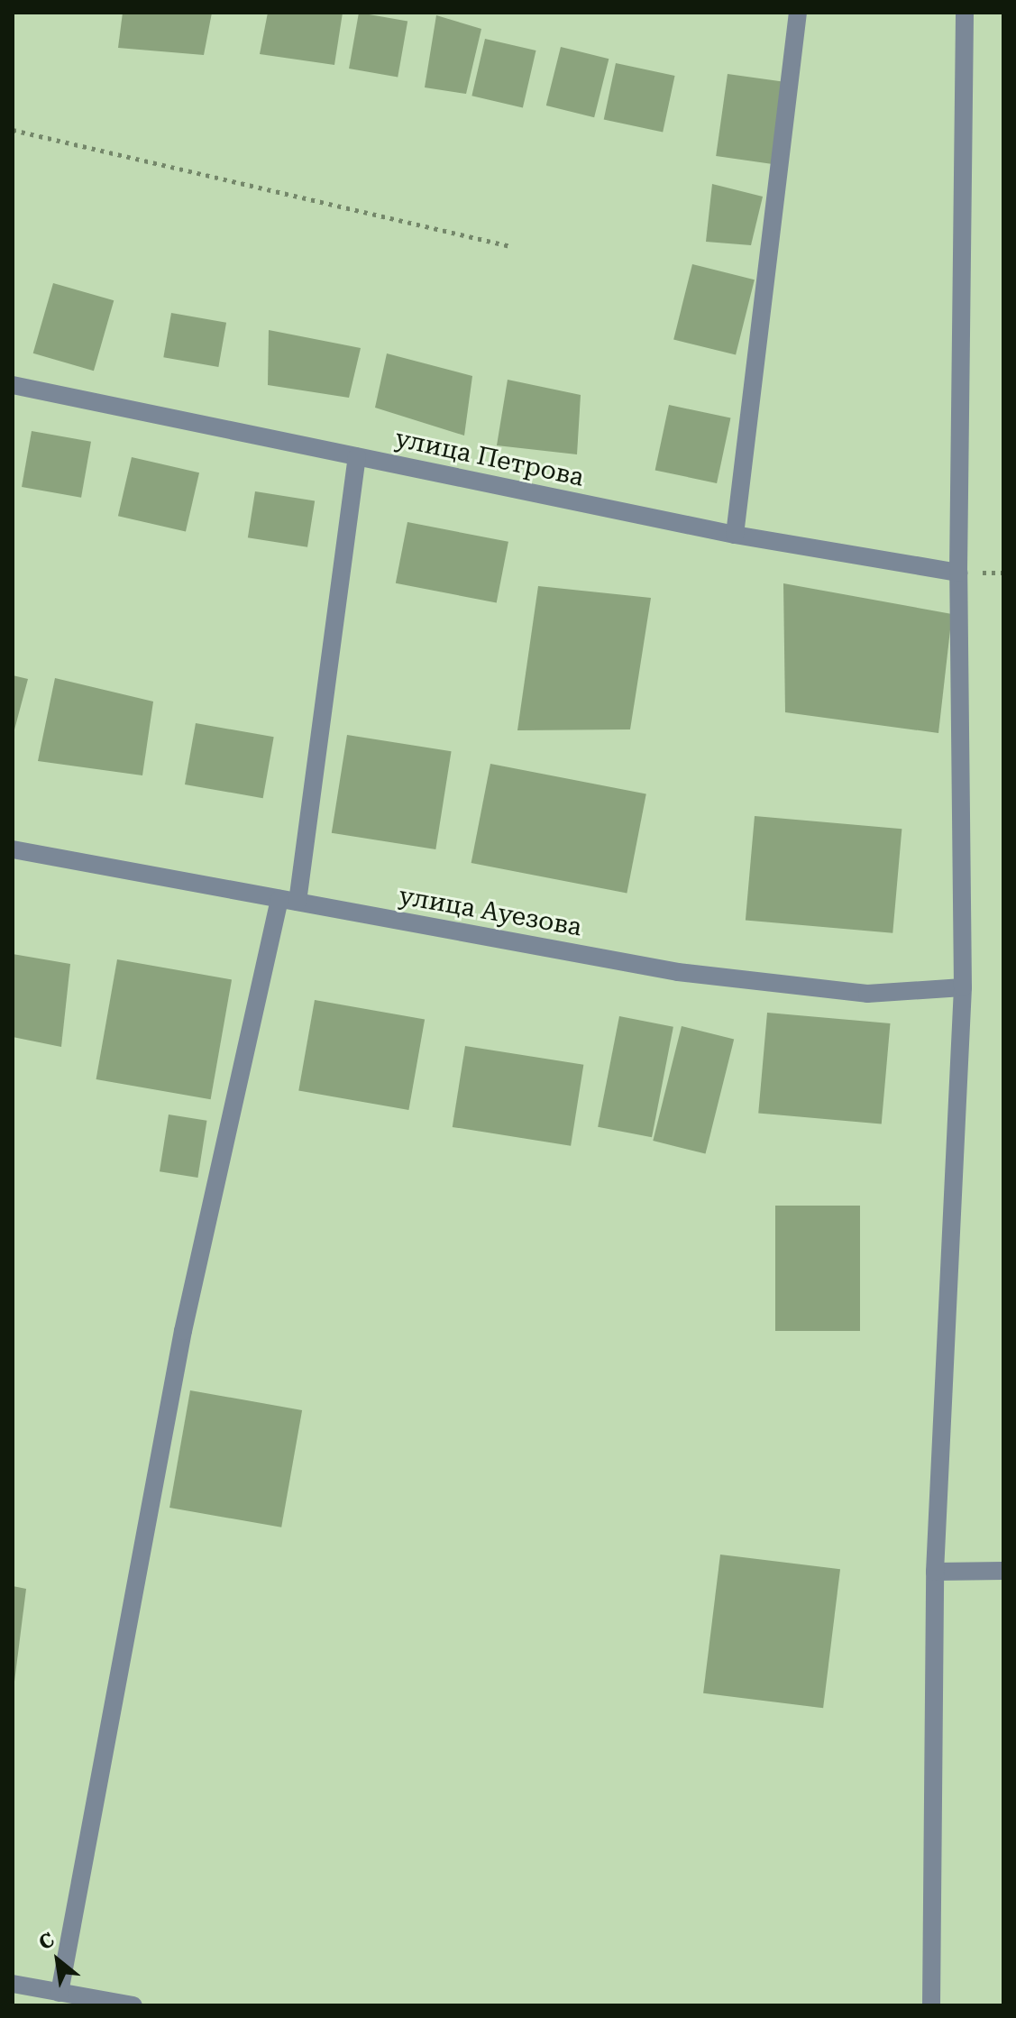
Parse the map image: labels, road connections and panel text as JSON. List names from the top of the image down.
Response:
{
  "streets": {
    "street": ["улица Петрова", "улица Ауезова"]
  },
  "north": "top left"
}
